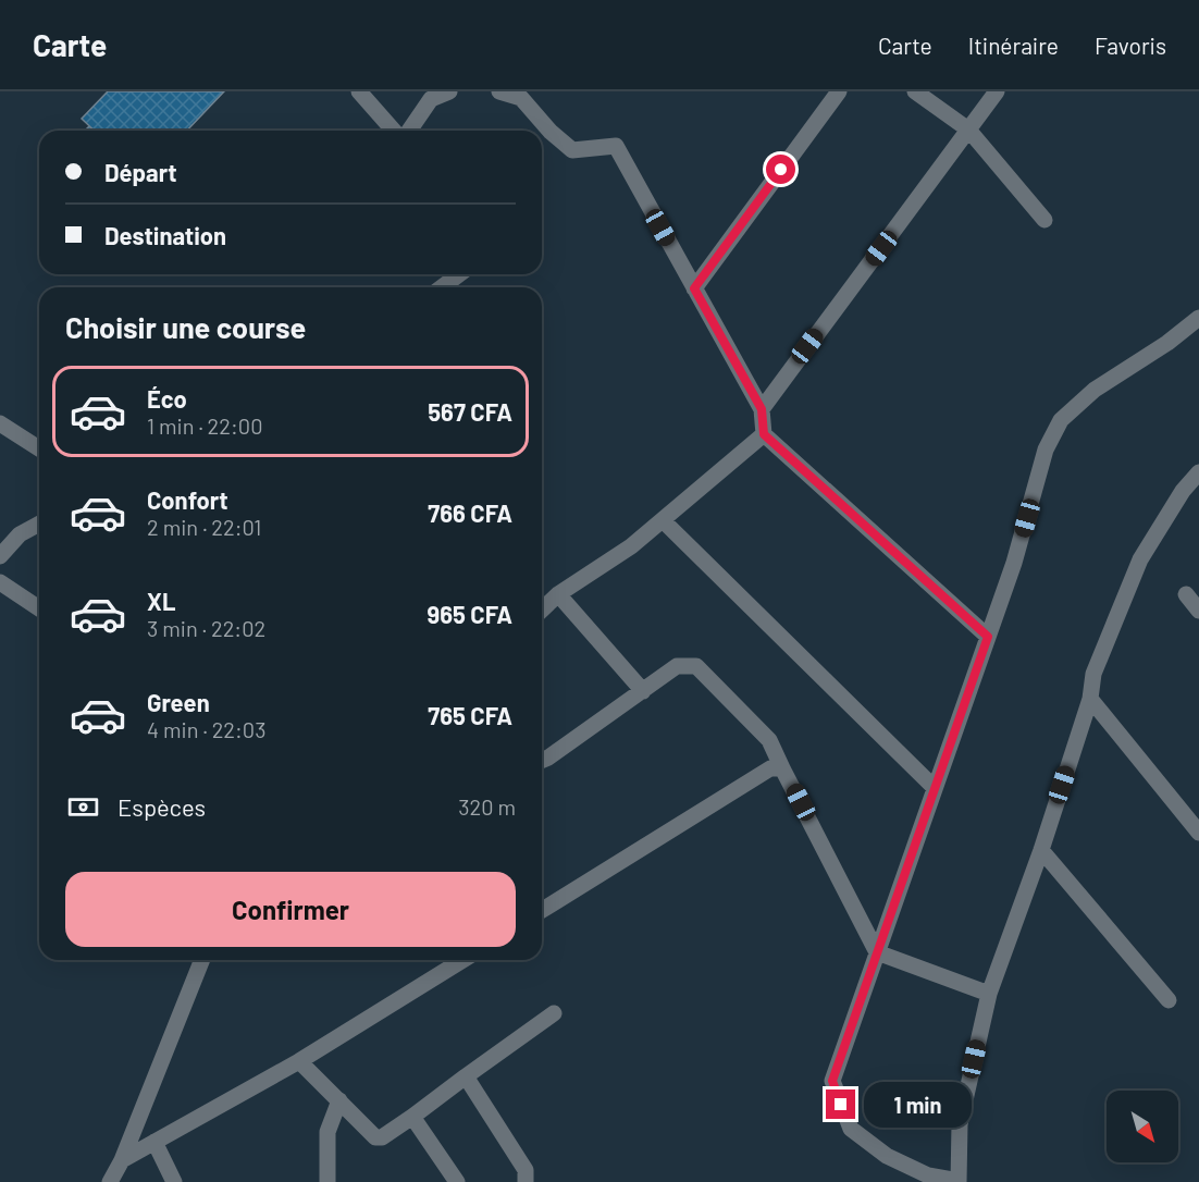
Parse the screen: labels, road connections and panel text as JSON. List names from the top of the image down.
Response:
{
  "north": "bottom right",
  "page": {
    "header": "Carte",
    "nav": ["Carte", "Itinéraire", "Favoris"],
    "banner": ["Départ", "Destination"],
    "heading": "Choisir une course",
    "list": [
      {
        "name": "Éco",
        "note": "1 min · 22:00",
        "value": "567 CFA"
      },
      {
        "name": "Confort",
        "note": "2 min · 22:01",
        "value": "766 CFA"
      },
      {
        "name": "XL",
        "note": "3 min · 22:02",
        "value": "965 CFA"
      },
      {
        "name": "Green",
        "note": "4 min · 22:03",
        "value": "765 CFA"
      }
    ],
    "pay": ["Espèces", "320 m"],
    "buttons": "Confirmer",
    "bubble": "1 min"
  }
}
